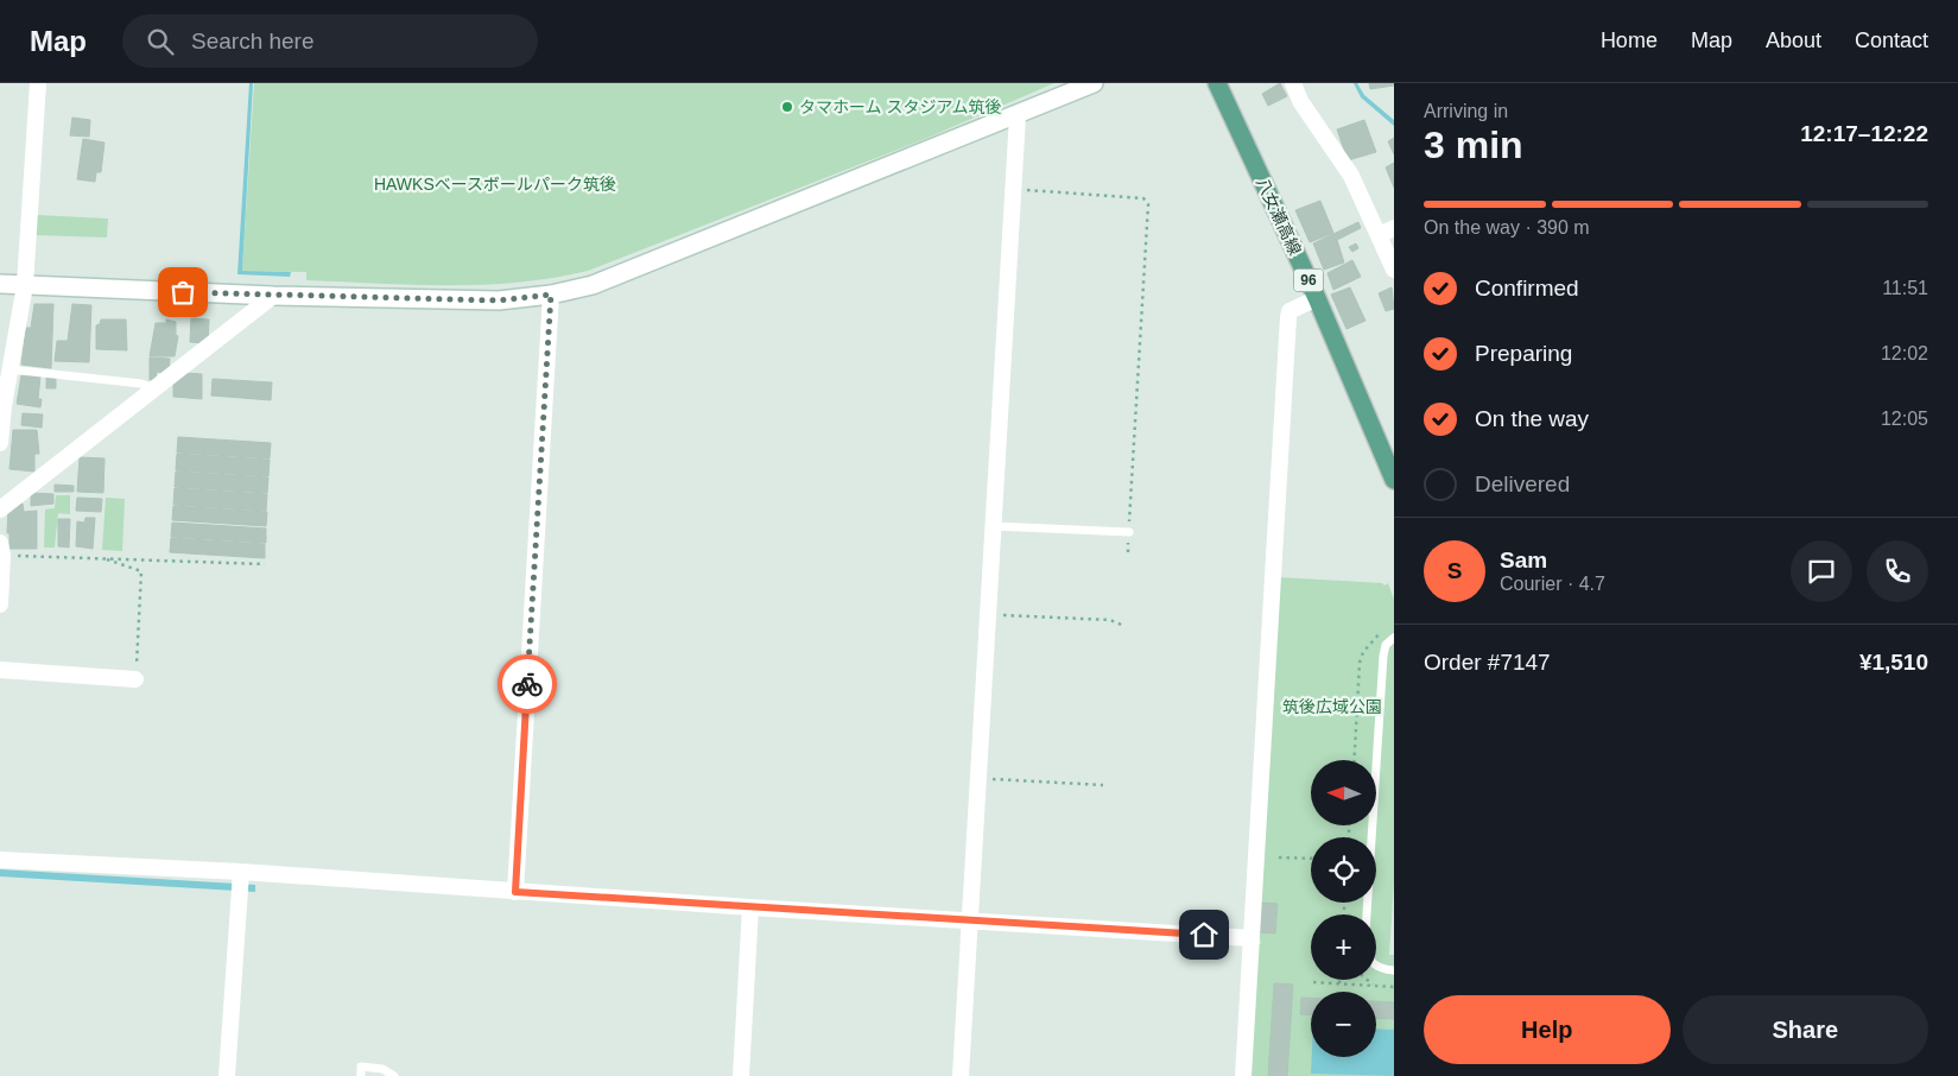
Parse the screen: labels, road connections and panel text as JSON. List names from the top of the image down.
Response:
{
  "streets": {
    "main road": ["八女瀬高線", "96"]
  },
  "parks": ["HAWKSベースボールパーク筑後", "筑後広域公園"],
  "places": ["タマホーム スタジアム筑後"],
  "north": "left",
  "page": {
    "header": "Map",
    "search": "Search here",
    "nav": [
      "Home",
      "Map",
      "About",
      "Contact"
    ],
    "heading": ["3 min", "Arriving in", "12:17–12:22"],
    "panel": [
      "Sam",
      "Courier · 4.7",
      "Order #7147",
      "¥1,510"
    ],
    "bar": "On the way · 390 m",
    "list": [
      ["Confirmed", "11:51"],
      ["Preparing", "12:02"],
      ["On the way", "12:05"],
      "Delivered"
    ],
    "round": "S",
    "map_buttons": ["+", "−"],
    "buttons": ["Help", "Share"]
  }
}
